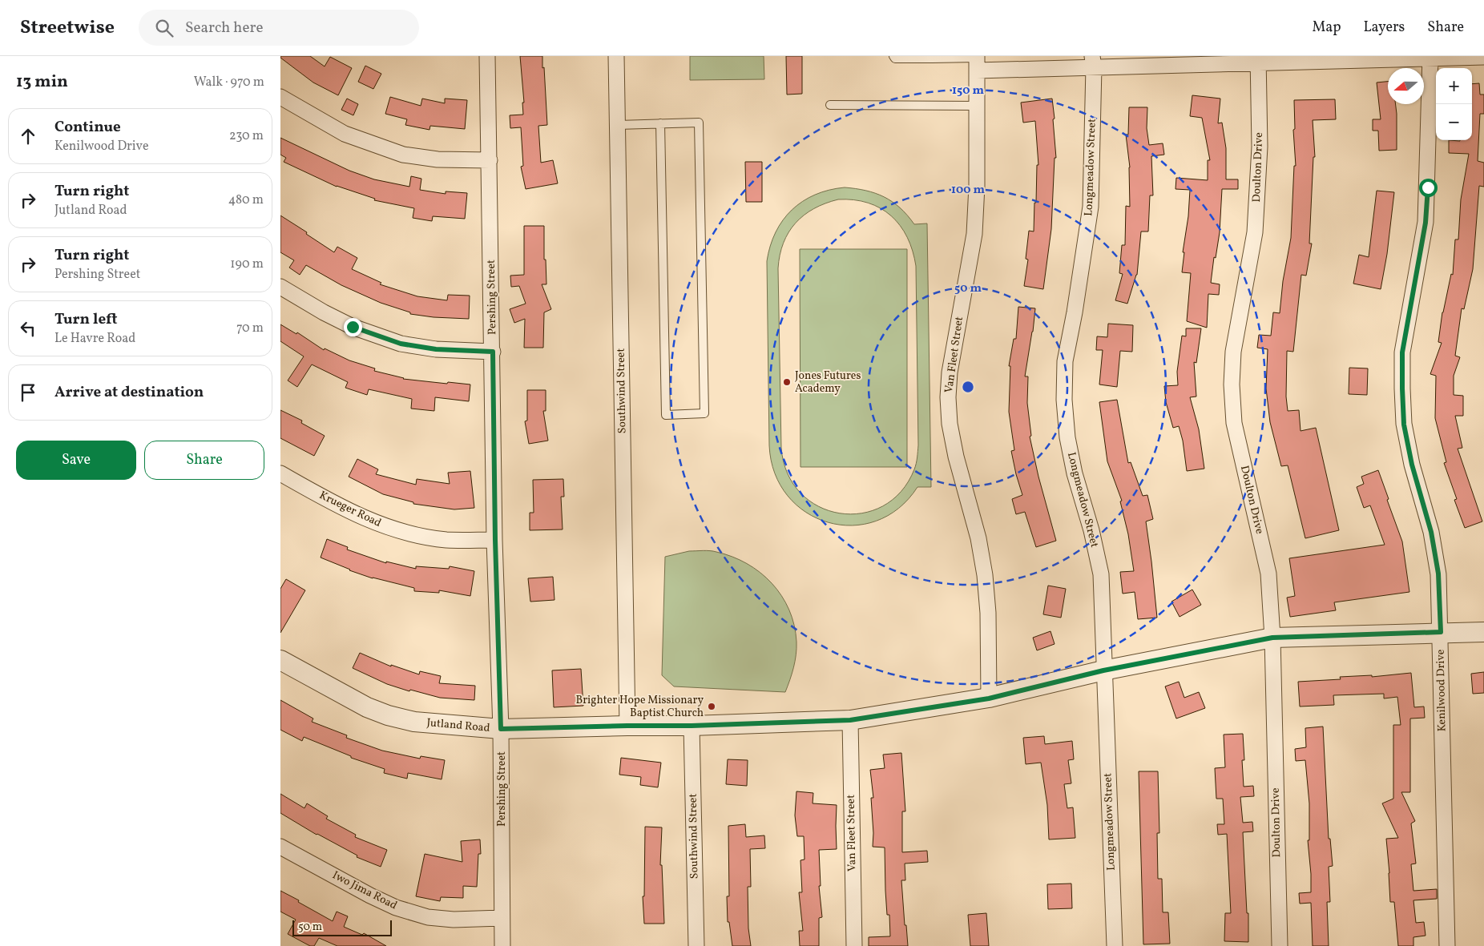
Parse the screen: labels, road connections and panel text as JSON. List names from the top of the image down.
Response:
{
  "streets": {
    "street": [
      "Longmeadow Street",
      "Doulton Drive",
      "Pershing Street",
      "Van Fleet Street",
      "Southwind Street",
      "Krueger Road",
      "Kenilwood Drive",
      "Jutland Road",
      "Iwo Jima Road"
    ]
  },
  "crossings": [
    ["Longmeadow Street", "Jutland Road"],
    ["Doulton Drive", "Jutland Road"],
    ["Pershing Street", "Krueger Road"],
    ["Pershing Street", "Jutland Road"],
    ["Pershing Street", "Iwo Jima Road"],
    ["Van Fleet Street", "Jutland Road"],
    ["Southwind Street", "Jutland Road"],
    ["Kenilwood Drive", "Jutland Road"]
  ],
  "places": ["Jones Futures Academy", "Brighter Hope Missionary Baptist Church"],
  "scale_bar": "50 m",
  "north": "left",
  "page": {
    "header": "Streetwise",
    "search": "Search here",
    "nav": ["Map", "Layers", "Share"],
    "heading": ["13 min", "Walk · 970 m"],
    "map_buttons": ["+", "−"],
    "list": [
      ["Continue", "Kenilwood Drive", "230 m"],
      ["Turn right", "Jutland Road", "480 m"],
      ["Turn right", "Pershing Street", "190 m"],
      ["Turn left", "Le Havre Road", "70 m"],
      "Arrive at destination"
    ],
    "buttons": ["Save", "Share"],
    "scale": "50 m"
  },
  "rings": ["150 m", "100 m", "50 m"]
}
